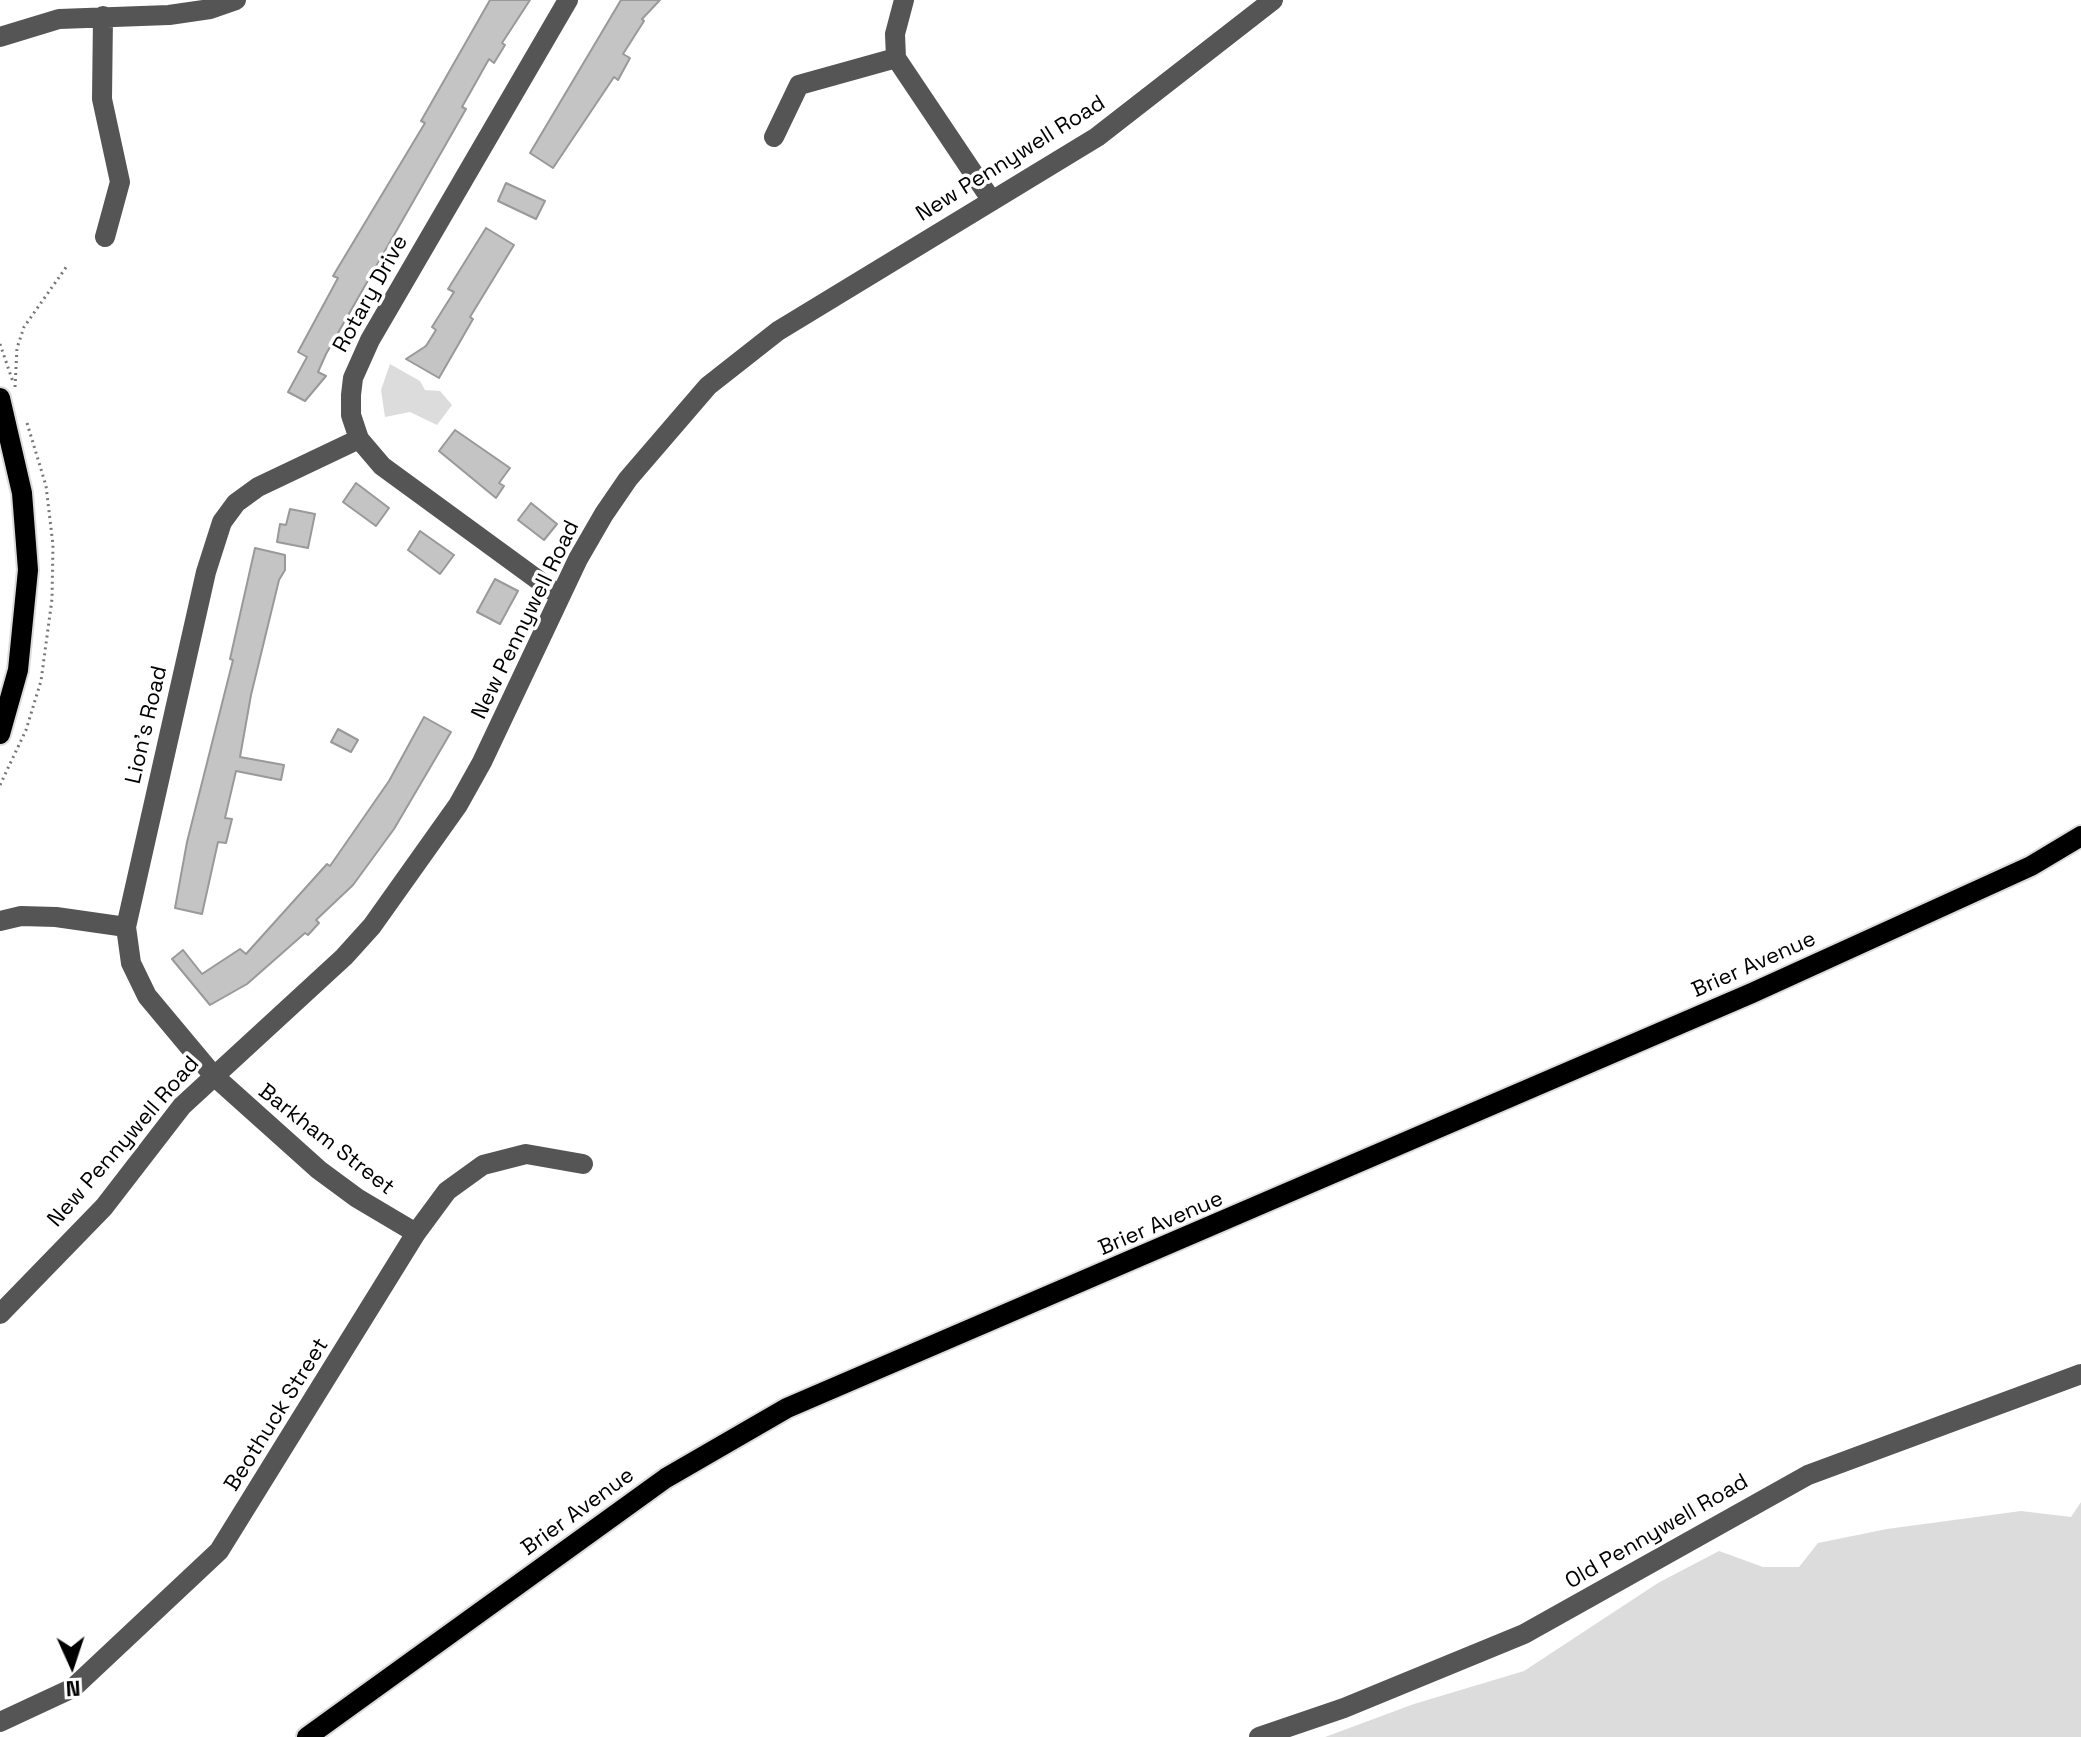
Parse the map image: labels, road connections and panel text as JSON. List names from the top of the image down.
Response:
{
  "streets": {
    "main road": ["Brier Avenue"],
    "street": [
      "New Pennywell Road",
      "Rotary Drive",
      "Lion's Road",
      "Barkham Street",
      "Beothuck Street",
      "Old Pennywell Road"
    ]
  },
  "crossings": [
    ["New Pennywell Road", "Lion's Road"],
    ["New Pennywell Road", "Barkham Street"],
    ["Rotary Drive", "Lion's Road"],
    ["Lion's Road", "Barkham Street"],
    ["Barkham Street", "Beothuck Street"]
  ],
  "north": "bottom"
}
